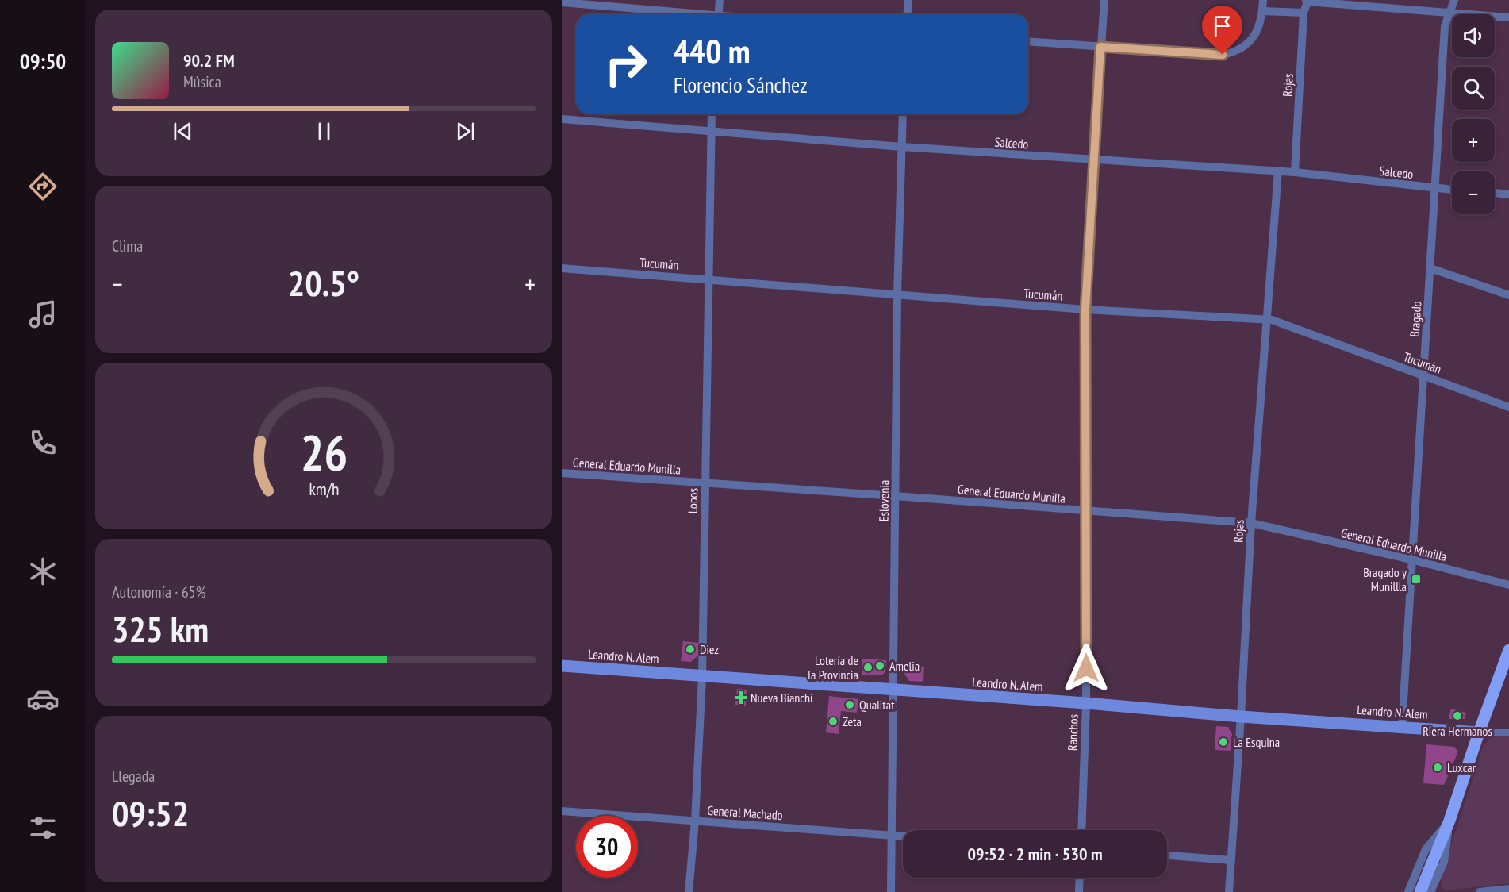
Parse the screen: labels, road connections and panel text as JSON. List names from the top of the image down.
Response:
{
  "streets": {
    "street": [
      "Rojas",
      "Salcedo",
      "Tucumán",
      "Bragado",
      "General Eduardo Munilla",
      "Lobos",
      "Eslovenia",
      "Leandro N. Alem",
      "Ranchos",
      "General Machado"
    ]
  },
  "crossings": [
    ["Rojas", "Salcedo"],
    ["Rojas", "Tucumán"],
    ["Rojas", "General Eduardo Munilla"],
    ["Rojas", "Leandro N. Alem"],
    ["Salcedo", "Bragado"],
    ["Salcedo", "Lobos"],
    ["Salcedo", "Eslovenia"],
    ["Salcedo", "Ranchos"],
    ["Tucumán", "Bragado"],
    ["Tucumán", "Lobos"],
    ["Tucumán", "Eslovenia"],
    ["Tucumán", "Ranchos"],
    ["Bragado", "General Eduardo Munilla"],
    ["Bragado", "Leandro N. Alem"],
    ["General Eduardo Munilla", "Lobos"],
    ["General Eduardo Munilla", "Eslovenia"],
    ["General Eduardo Munilla", "Ranchos"],
    ["Lobos", "Leandro N. Alem"],
    ["Lobos", "General Machado"],
    ["Eslovenia", "Leandro N. Alem"],
    ["Eslovenia", "General Machado"],
    ["Leandro N. Alem", "Ranchos"]
  ],
  "places": {
    "transit": ["Bragado y Munillla"],
    "other": [
      "Diez",
      "Amelia",
      "Lotería de la Provincia",
      "Qualitat",
      "Riera Hermanos",
      "Zeta",
      "La Esquina",
      "Luxcar"
    ],
    "health": ["Nueva Bianchi"]
  },
  "page": {
    "tabs": "09:50",
    "map_buttons": ["+", "−"],
    "turn": ["440 m", "Florencio Sánchez"],
    "song": ["90.2 FM", "Música"],
    "tile": [
      "Clima",
      ["Autonomía · 65%", "325 km"],
      ["Llegada", "09:52"]
    ],
    "heat": ["−", "20.5°", "+"],
    "limit": "30",
    "trip": "09:52 · 2 min · 530 m",
    "gauge": ["26", "km/h"]
  }
}
